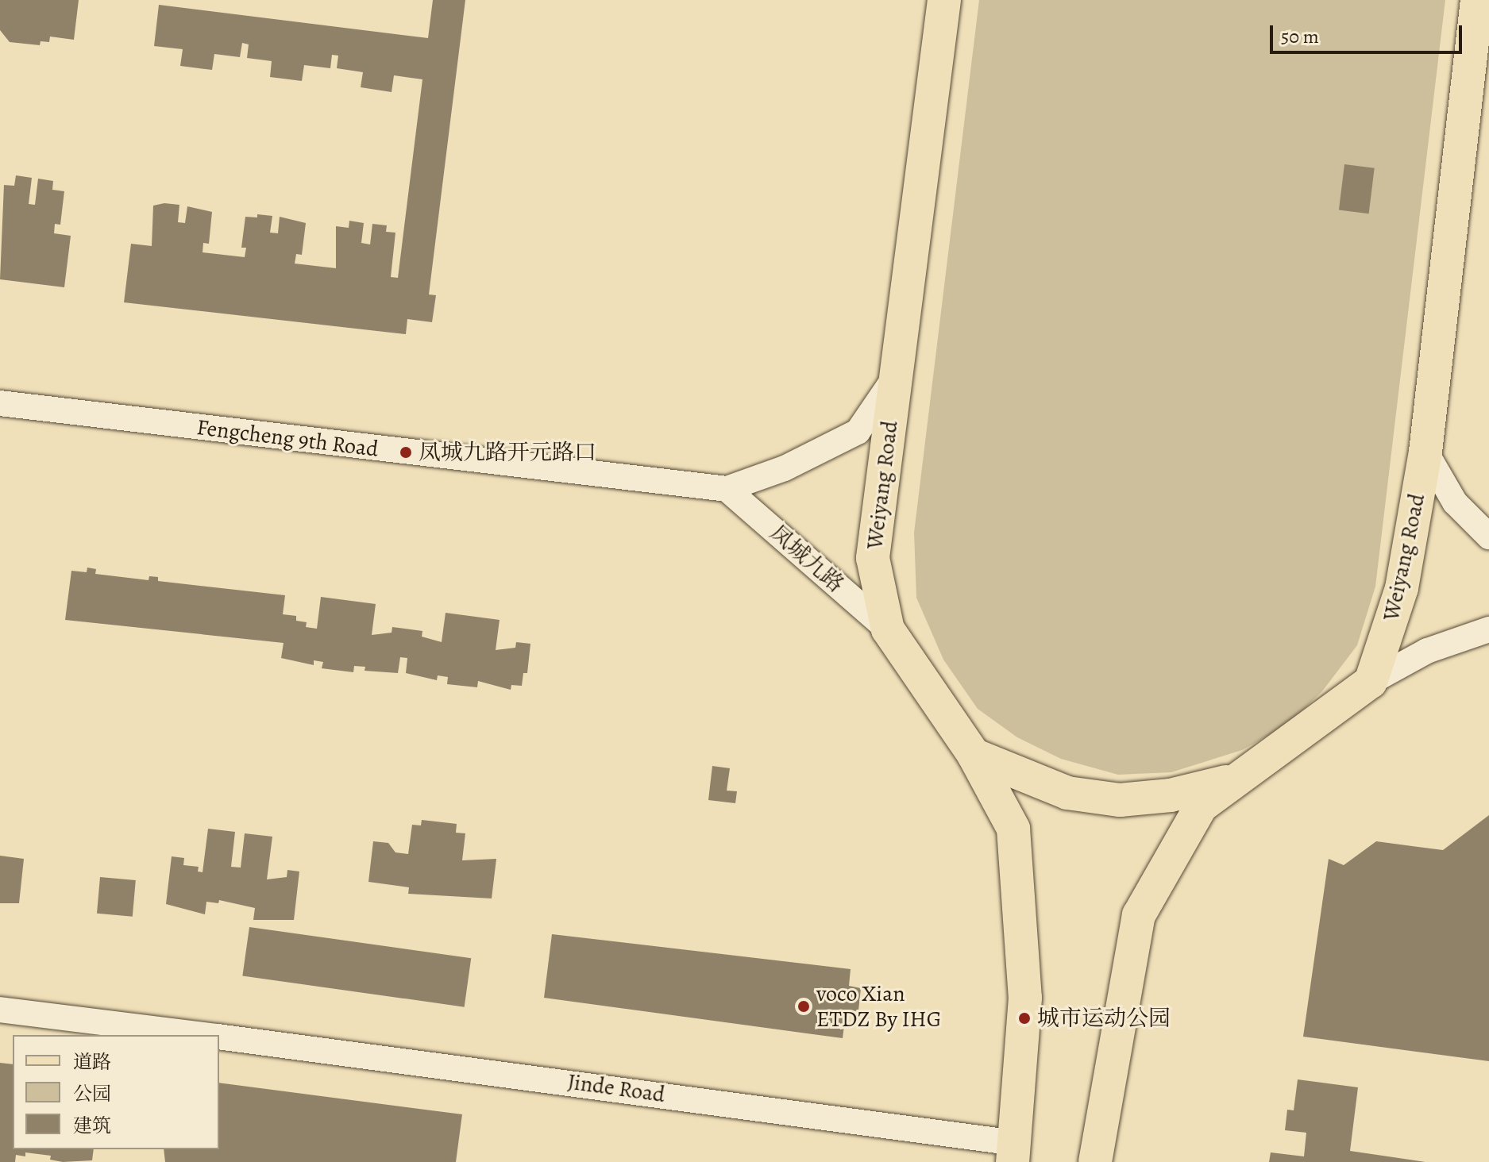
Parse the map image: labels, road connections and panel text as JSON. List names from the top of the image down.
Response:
{
  "streets": {
    "main road": ["Weiyang Road"],
    "street": ["Fengcheng 9th Road", "凤城九路", "Jinde Road"]
  },
  "crossings": [
    ["Fengcheng 9th Road", "凤城九路"],
    ["Weiyang Road", "凤城九路"],
    ["Weiyang Road", "Jinde Road"]
  ],
  "places": ["凤城九路开元路口", "voco Xian ETDZ By IHG", "城市运动公园"],
  "legend": ["道路", "公园", "建筑"],
  "scale_bar": "50 m"
}
